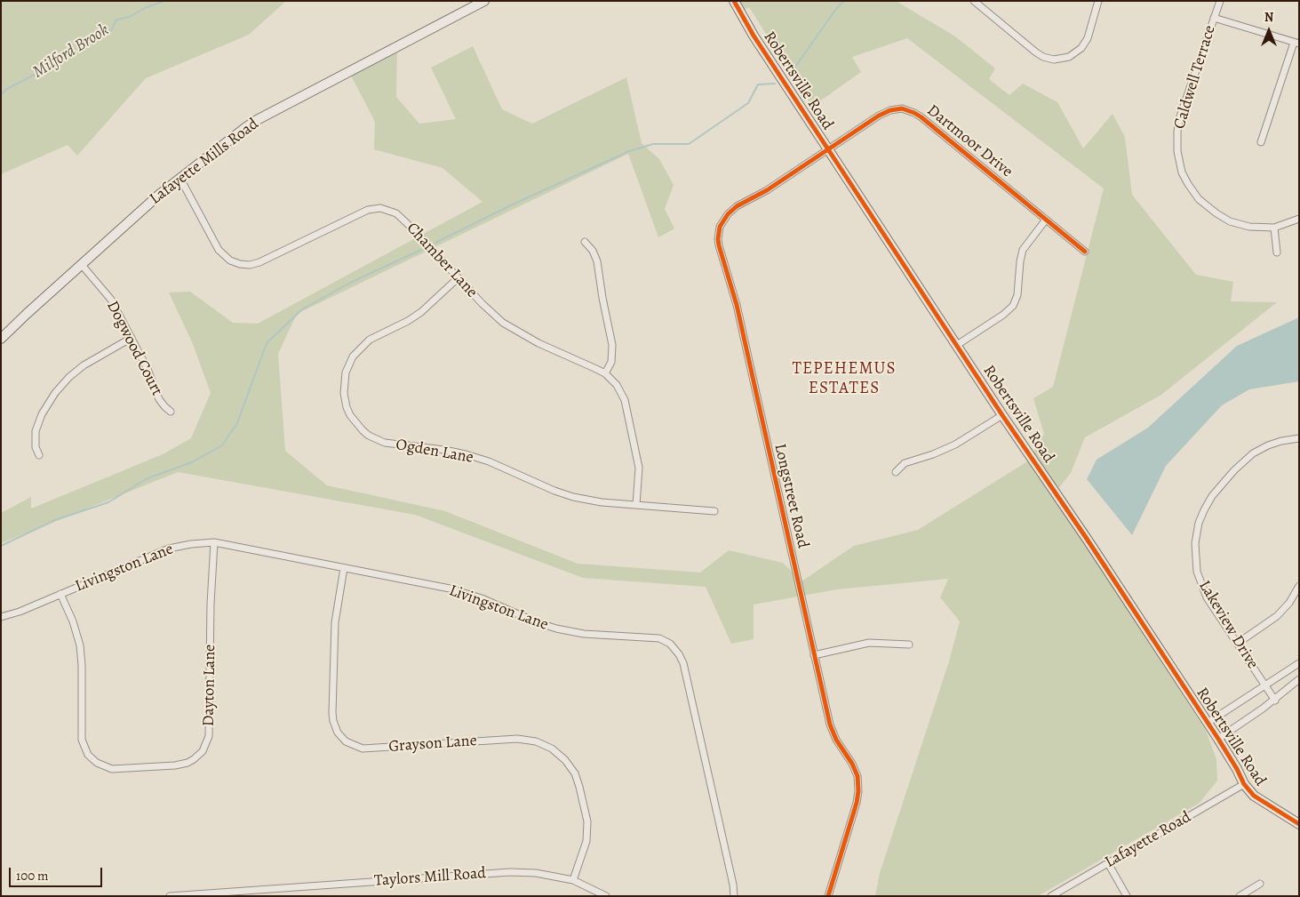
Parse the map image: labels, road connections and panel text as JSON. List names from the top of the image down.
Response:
{
  "streets": {
    "street": [
      "Caldwell Terrace",
      "Robertsville Road",
      "Dartmoor Drive",
      "Lafayette Mills Road",
      "Chamber Lane",
      "Dogwood Court",
      "Ogden Lane",
      "Longstreet Road",
      "Livingston Lane",
      "Lakeview Drive",
      "Dayton Lane",
      "Grayson Lane",
      "Lafayette Road",
      "Taylors Mill Road"
    ]
  },
  "crossings": [
    ["Robertsville Road", "Dartmoor Drive"],
    ["Robertsville Road", "Longstreet Road"],
    ["Robertsville Road", "Lafayette Road"],
    ["Dartmoor Drive", "Longstreet Road"],
    ["Lafayette Mills Road", "Chamber Lane"],
    ["Lafayette Mills Road", "Dogwood Court"],
    ["Chamber Lane", "Ogden Lane"],
    ["Livingston Lane", "Dayton Lane"],
    ["Livingston Lane", "Grayson Lane"],
    ["Grayson Lane", "Taylors Mill Road"]
  ],
  "districts": ["TEPEHEMUS ESTATES"],
  "water": ["Milford Brook"],
  "scale_bar": "100 m",
  "north": "top"
}
